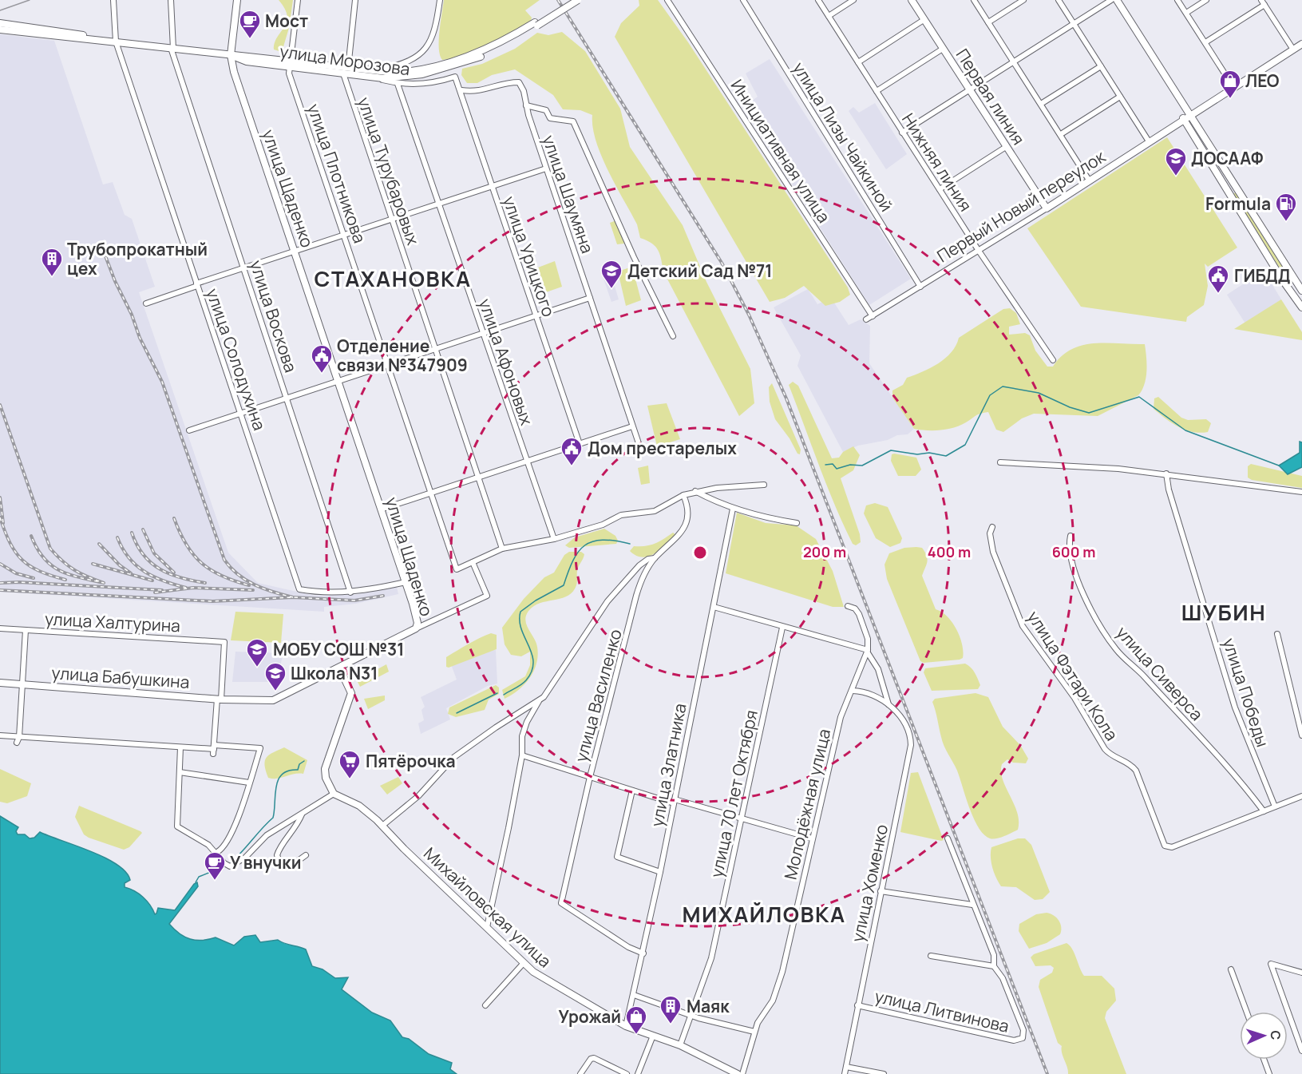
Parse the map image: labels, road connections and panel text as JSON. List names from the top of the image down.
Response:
{
  "streets": {
    "main road": [
      "улица Морозова",
      "Первая линия",
      "улица Щаденко",
      "Первый Новый переулок",
      "улица Бабушкина",
      "Михайловская улица"
    ],
    "street": [
      "улица Лизы Чайкиной",
      "Инициативная улица",
      "Нижняя линия",
      "улица Турубаровых",
      "улица Плотникова",
      "улица Шаумяна",
      "улица Урицкого",
      "улица Воскова",
      "улица Солодухина",
      "улица Афоновых",
      "улица Халтурина",
      "улица Сиверса",
      "улица Фэтари Кола",
      "улица Победы",
      "улица Василенко",
      "улица Златника",
      "улица 70 лет Октября",
      "Молодёжная улица",
      "улица Хоменко",
      "улица Литвинова"
    ]
  },
  "crossings": [
    ["улица Морозова", "улица Турубаровых"],
    ["улица Морозова", "улица Плотникова"],
    ["улица Морозова", "улица Щаденко"],
    ["улица Морозова", "улица Урицкого"],
    ["улица Морозова", "улица Воскова"],
    ["улица Морозова", "улица Солодухина"],
    ["улица Морозова", "улица Афоновых"],
    ["Первая линия", "Первый Новый переулок"],
    ["улица Лизы Чайкиной", "Первый Новый переулок"],
    ["Инициативная улица", "Первый Новый переулок"],
    ["Нижняя линия", "Первый Новый переулок"],
    ["улица Плотникова", "улица Бабушкина"],
    ["улица Щаденко", "улица Бабушкина"],
    ["улица Шаумяна", "улица Урицкого"],
    ["улица Воскова", "улица Солодухина"],
    ["улица Халтурина", "улица Бабушкина"],
    ["улица Сиверса", "улица Фэтари Кола"],
    ["улица Василенко", "улица Златника"],
    ["улица Златника", "Михайловская улица"],
    ["улица 70 лет Октября", "Михайловская улица"],
    ["улица Хоменко", "улица Литвинова"]
  ],
  "districts": ["СТАХАНОВКА", "ШУБИН", "МИХАЙЛОВКА"],
  "places": {
    "cafe": ["Мост", "У внучки"],
    "shop": ["ЛЕО", "Урожай"],
    "school or university": [
      "ДОСААФ",
      "Детский Сад №71",
      "МОБУ СОШ №31",
      "Школа N31"
    ],
    "fuel station": ["Formula"],
    "building": ["Трубопрокатный цех", "Маяк"],
    "public building": ["ГИБДД", "Отделение связи №347909", "Дом престарелых"],
    "supermarket": ["Пятёрочка"]
  },
  "north": "right",
  "rings": ["200 m", "400 m", "600 m"]
}
